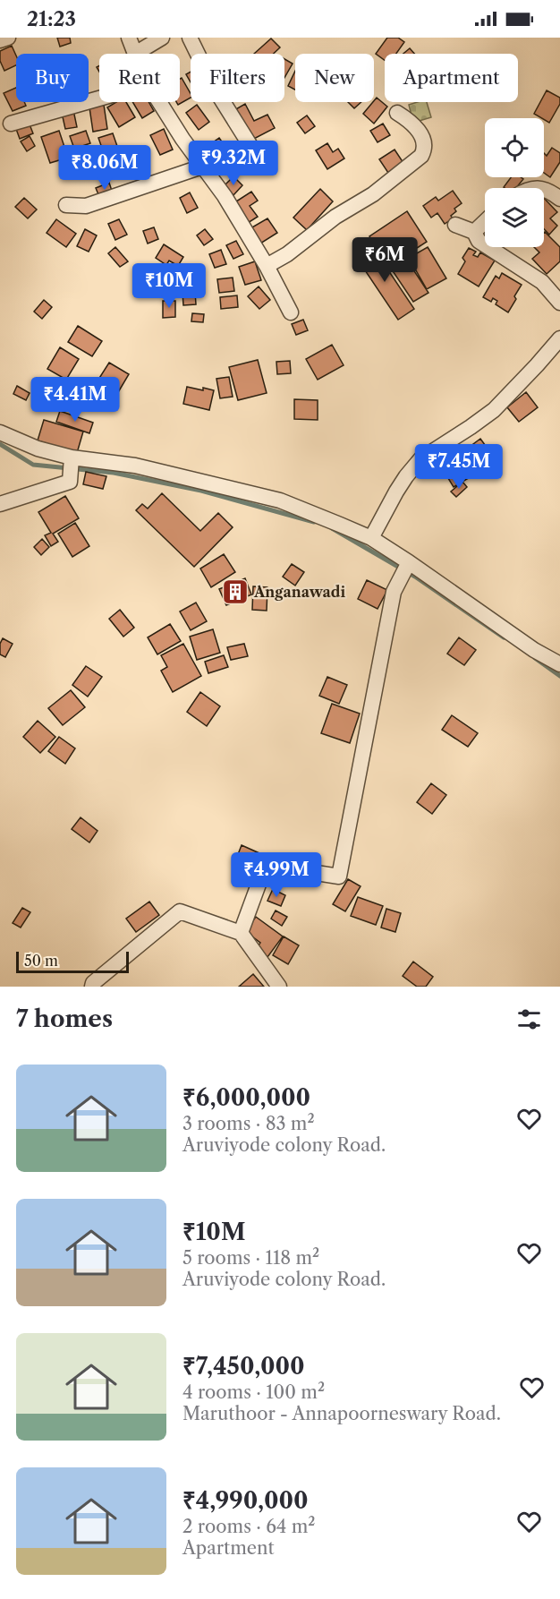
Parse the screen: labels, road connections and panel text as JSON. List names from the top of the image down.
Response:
{
  "places": {
    "building": ["Anganawadi"]
  },
  "scale_bar": "50 m",
  "page": {
    "status": "21:23",
    "chip": [
      "Buy",
      "Rent",
      "Filters",
      "New",
      "Apartment"
    ],
    "price": [
      "₹9.32M",
      "₹8.06M",
      "₹6M",
      "₹10M",
      "₹4.41M",
      "₹7.45M",
      "₹4.99M"
    ],
    "scale": "50 m",
    "heading": "7 homes",
    "list": [
      {
        "name": "₹6,000,000",
        "note": "3 rooms · 83 m² · Aruviyode colony Road."
      },
      {
        "name": "₹10M",
        "note": "5 rooms · 118 m² · Aruviyode colony Road."
      },
      {
        "name": "₹7,450,000",
        "note": "4 rooms · 100 m² · Maruthoor - Annapoorneswary Road."
      },
      {
        "name": "₹4,990,000",
        "note": "2 rooms · 64 m² · Apartment"
      }
    ]
  }
}
